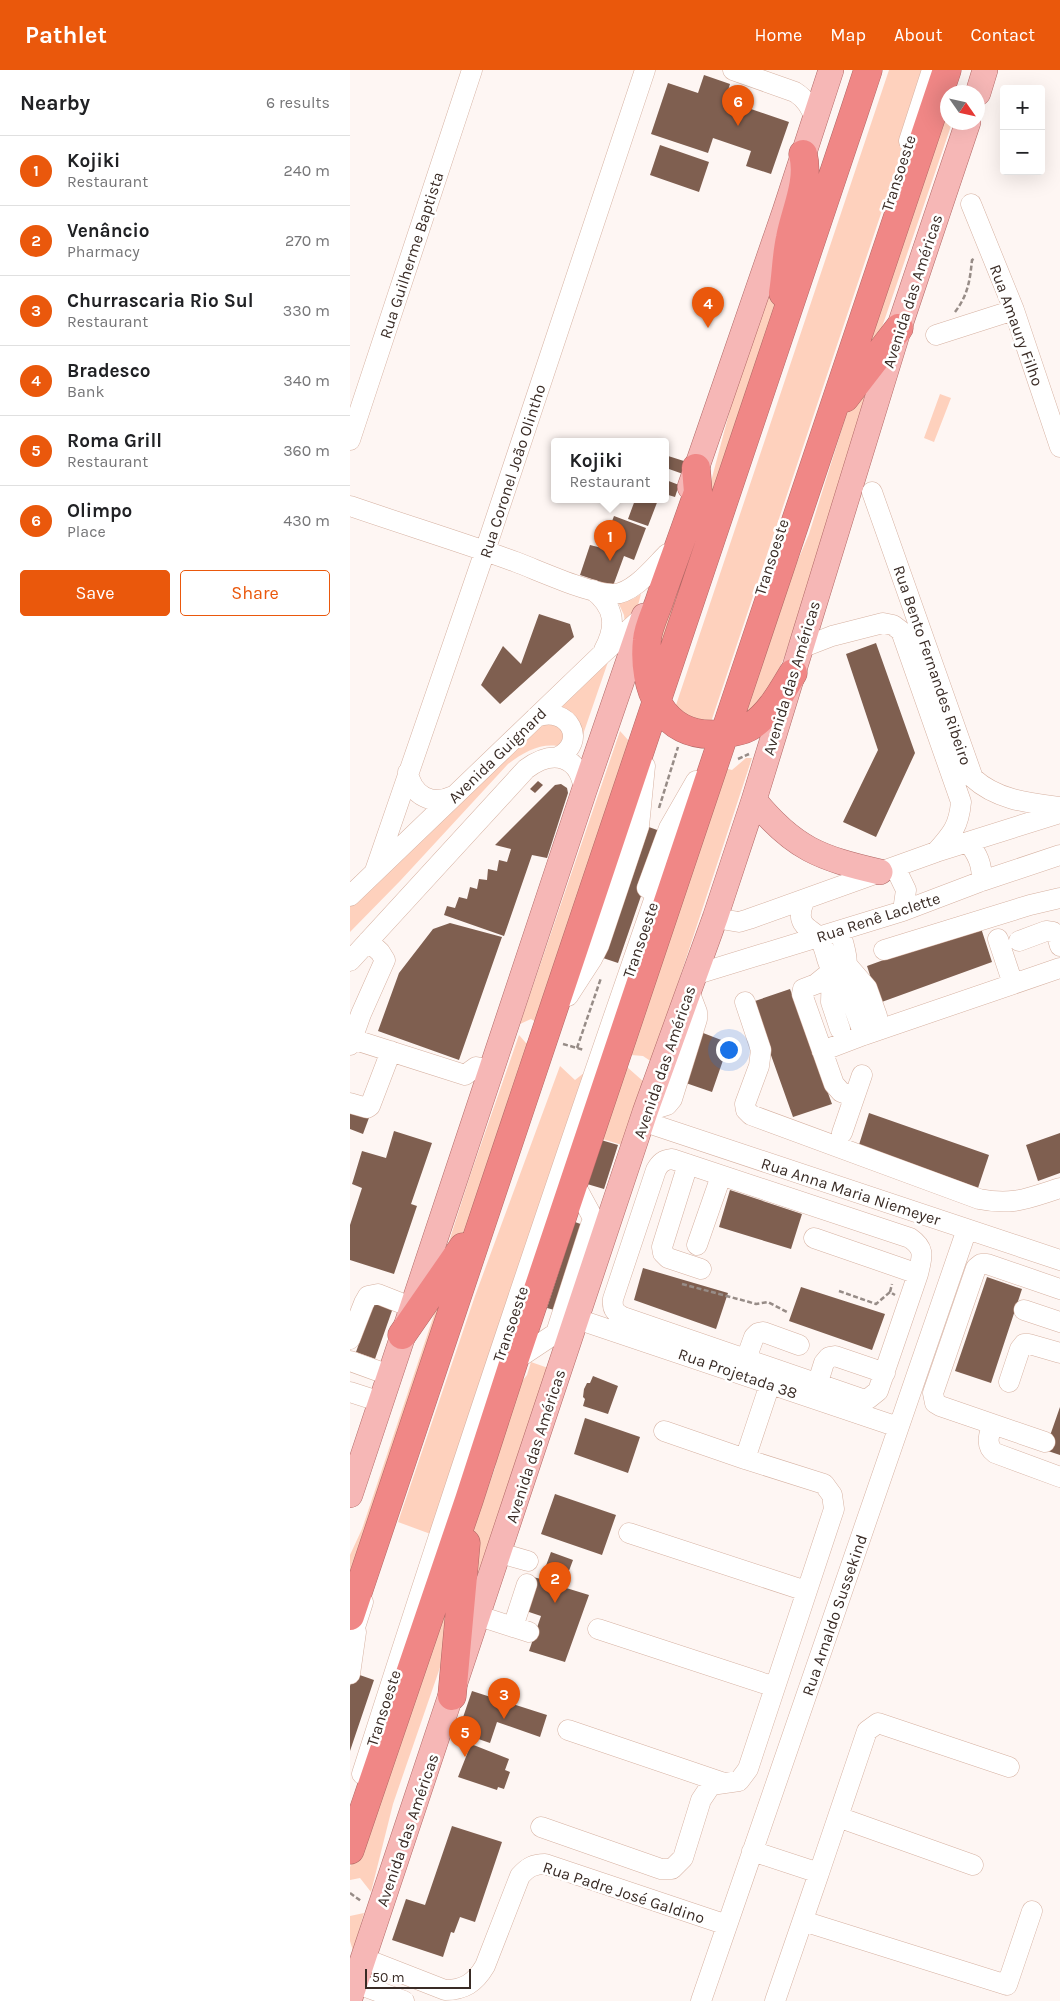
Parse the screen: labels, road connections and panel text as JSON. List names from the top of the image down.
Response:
{
  "streets": {
    "main road": ["Avenida das Américas"],
    "street": [
      "Transoeste",
      "Rua Guilherme Baptista",
      "Rua Amaury Filho",
      "Rua Coronel João Olintho",
      "Rua Bento Fernandes Ribeiro",
      "Avenida Guignard",
      "Rua Renê Laclette",
      "Rua Anna Maria Niemeyer",
      "Rua Projetada 38",
      "Rua Arnaldo Sussekind",
      "Rua Padre José Galdino"
    ]
  },
  "crossings": [
    ["Avenida das Américas", "Rua Bento Fernandes Ribeiro"],
    ["Avenida das Américas", "Rua Renê Laclette"],
    ["Avenida das Américas", "Rua Anna Maria Niemeyer"],
    ["Avenida das Américas", "Rua Projetada 38"],
    ["Avenida das Américas", "Rua Padre José Galdino"],
    ["Rua Coronel João Olintho", "Avenida Guignard"],
    ["Rua Anna Maria Niemeyer", "Rua Arnaldo Sussekind"],
    ["Rua Projetada 38", "Rua Arnaldo Sussekind"],
    ["Rua Arnaldo Sussekind", "Rua Padre José Galdino"]
  ],
  "scale_bar": "50 m",
  "north": "bottom right",
  "page": {
    "header": "Pathlet",
    "nav": [
      "Home",
      "Map",
      "About",
      "Contact"
    ],
    "heading": ["Nearby", "6 results"],
    "map_buttons": ["+", "−"],
    "pins": [
      "6",
      "4",
      "1",
      "2",
      "3",
      "5"
    ],
    "list": [
      {
        "mark": "1",
        "name": "Kojiki",
        "note": "Restaurant",
        "value": "240 m"
      },
      {
        "mark": "2",
        "name": "Venâncio",
        "note": "Pharmacy",
        "value": "270 m"
      },
      {
        "mark": "3",
        "name": "Churrascaria Rio Sul",
        "note": "Restaurant",
        "value": "330 m"
      },
      {
        "mark": "4",
        "name": "Bradesco",
        "note": "Bank",
        "value": "340 m"
      },
      {
        "mark": "5",
        "name": "Roma Grill",
        "note": "Restaurant",
        "value": "360 m"
      },
      {
        "mark": "6",
        "name": "Olimpo",
        "note": "Place",
        "value": "430 m"
      }
    ],
    "popup": ["Kojiki", "Restaurant"],
    "buttons": ["Save", "Share"],
    "scale": "50 m"
  }
}
